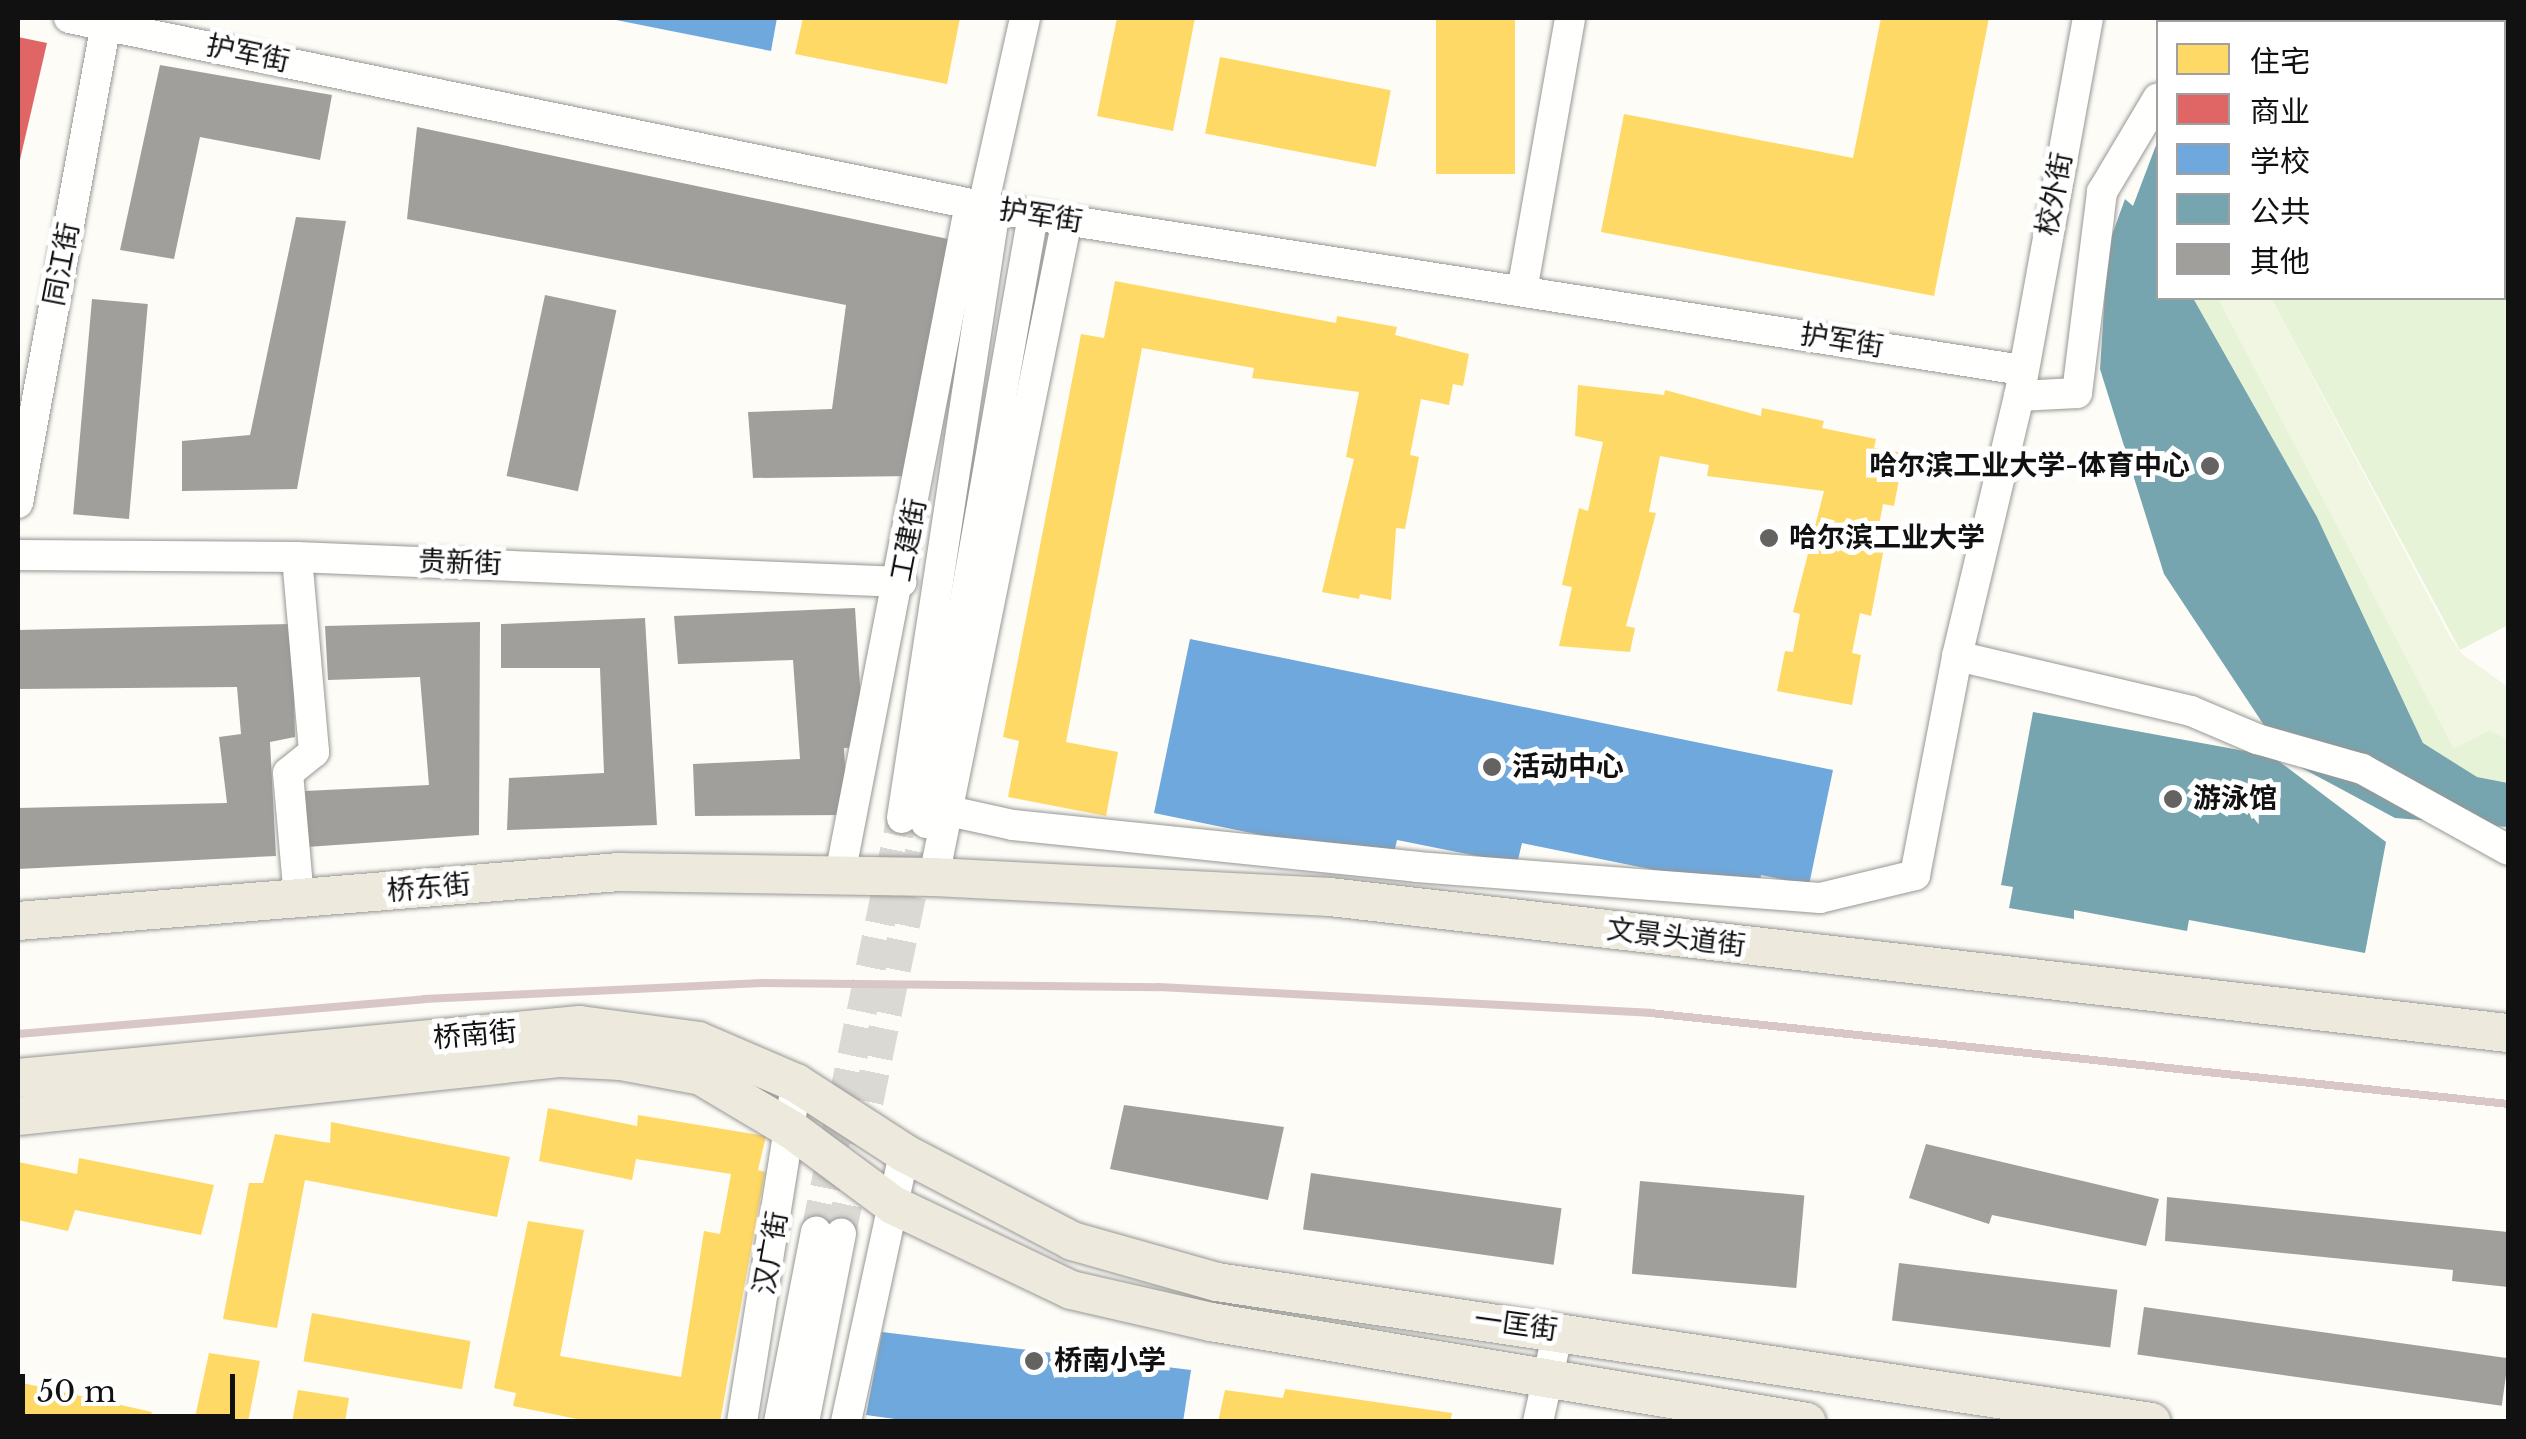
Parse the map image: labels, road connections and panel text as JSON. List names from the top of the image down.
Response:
{
  "streets": {
    "main road": [
      "桥东街",
      "文景头道街",
      "桥南街",
      "一匡街"
    ],
    "street": [
      "护军街",
      "校外街",
      "同江街",
      "工建街",
      "贵新街",
      "汉广街"
    ]
  },
  "crossings": [
    ["护军街", "校外街"],
    ["护军街", "同江街"],
    ["护军街", "工建街"],
    ["校外街", "工建街"],
    ["工建街", "贵新街"],
    ["工建街", "桥东街"],
    ["工建街", "文景头道街"],
    ["桥东街", "文景头道街"],
    ["桥南街", "汉广街"],
    ["桥南街", "一匡街"]
  ],
  "places": [
    "哈尔滨工业大学-体育中心",
    "哈尔滨工业大学",
    "活动中心",
    "游泳馆",
    "桥南小学"
  ],
  "legend": [
    "住宅",
    "商业",
    "学校",
    "公共",
    "其他"
  ],
  "scale_bar": "50 m"
}
